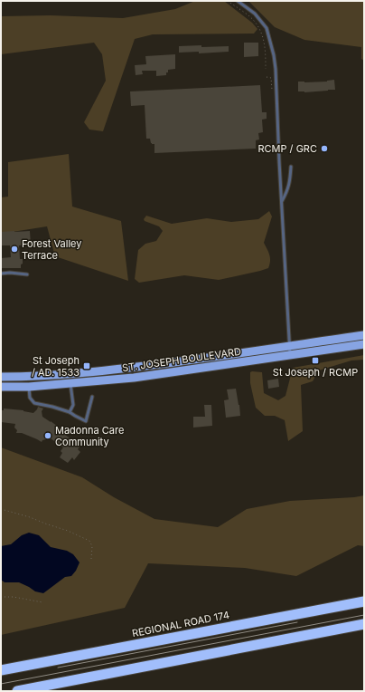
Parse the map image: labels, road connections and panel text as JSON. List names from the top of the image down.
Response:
{
  "streets": {
    "highway": ["REGIONAL ROAD 174"],
    "main road": ["ST. JOSEPH BOULEVARD"]
  },
  "places": {
    "other": ["RCMP / GRC", "Forest Valley Terrace", "Madonna Care Community"],
    "transit": ["St Joseph / RCMP", "St Joseph / AD. 1533"]
  }
}
